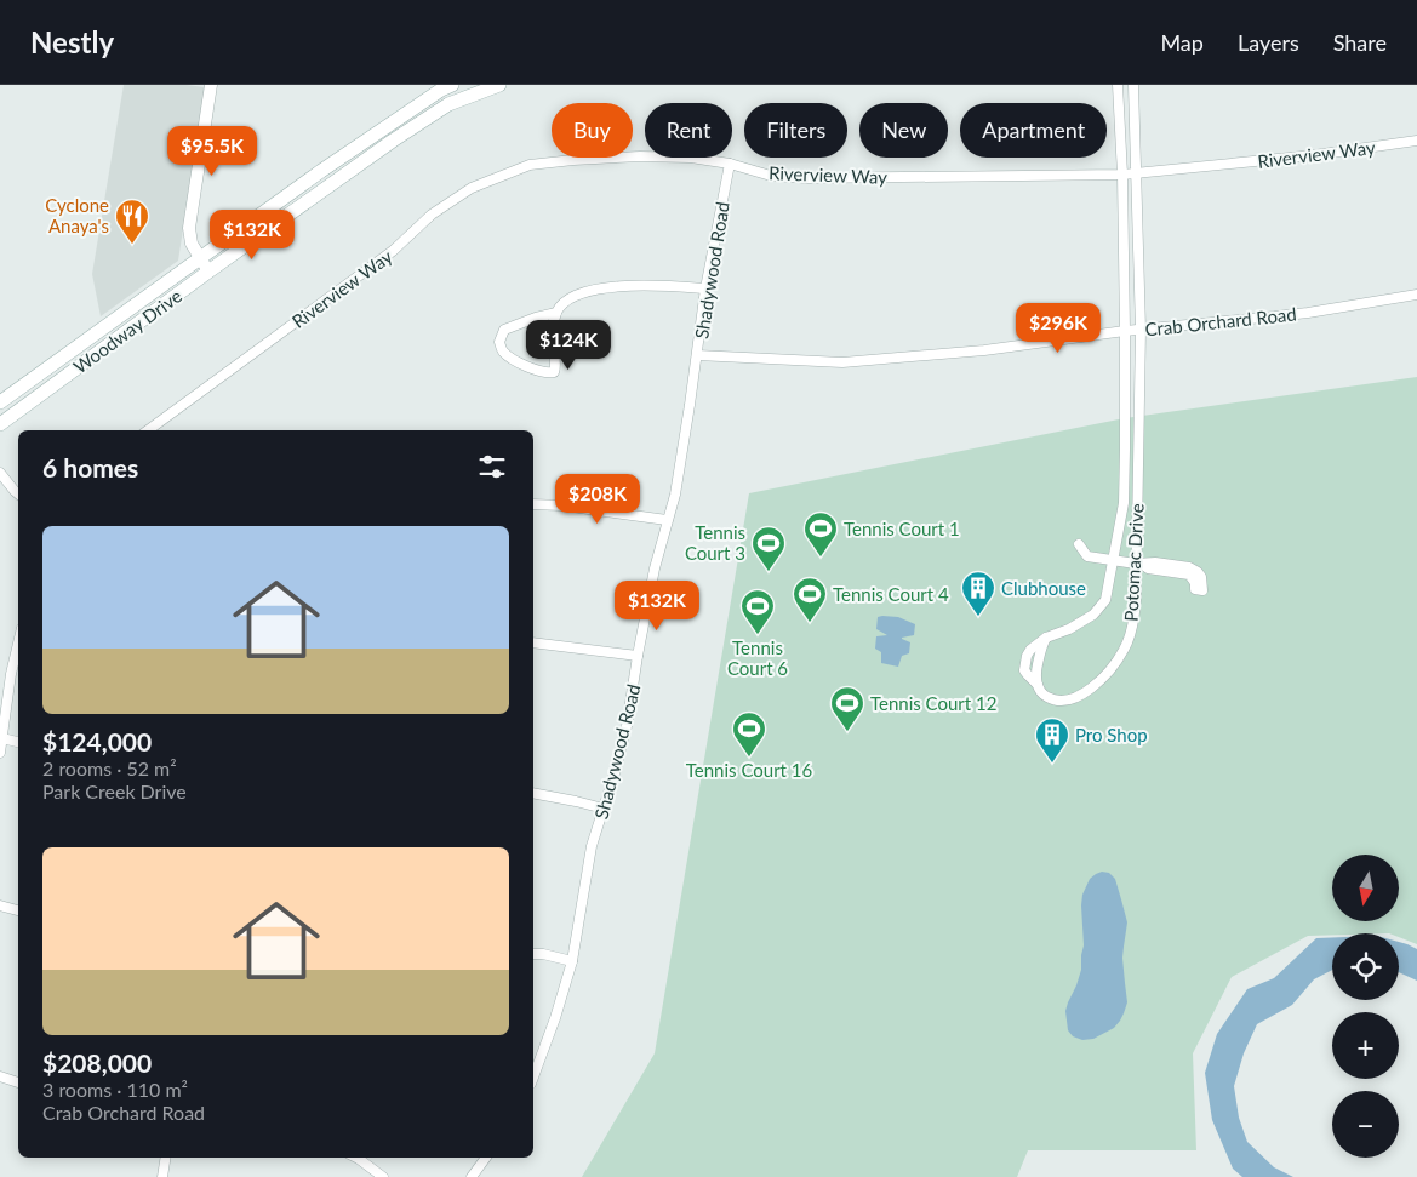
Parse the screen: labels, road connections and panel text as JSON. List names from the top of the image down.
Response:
{
  "streets": {
    "main road": ["Woodway Drive"],
    "street": [
      "Riverview Way",
      "Shadywood Road",
      "Crab Orchard Road",
      "Potomac Drive"
    ]
  },
  "crossings": [
    ["Riverview Way", "Shadywood Road"],
    ["Riverview Way", "Potomac Drive"],
    ["Shadywood Road", "Crab Orchard Road"],
    ["Crab Orchard Road", "Potomac Drive"]
  ],
  "places": {
    "restaurant": ["Cyclone Anaya's"],
    "sports": [
      "Tennis Court 1",
      "Tennis Court 3",
      "Tennis Court 4",
      "Tennis Court 6",
      "Tennis Court 12",
      "Tennis Court 16"
    ],
    "building": ["Clubhouse", "Pro Shop"]
  },
  "north": "bottom",
  "page": {
    "header": "Nestly",
    "nav": ["Map", "Layers", "Share"],
    "chip": [
      "Buy",
      "Rent",
      "Filters",
      "New",
      "Apartment"
    ],
    "price": [
      "$95.5K",
      "$132K",
      "$296K",
      "$124K",
      "$208K",
      "$132K"
    ],
    "heading": "6 homes",
    "list": [
      {
        "name": "$124,000",
        "note": "2 rooms · 52 m² · Park Creek Drive"
      },
      {
        "name": "$208,000",
        "note": "3 rooms · 110 m² · Crab Orchard Road"
      }
    ],
    "map_buttons": ["+", "−"]
  }
}
